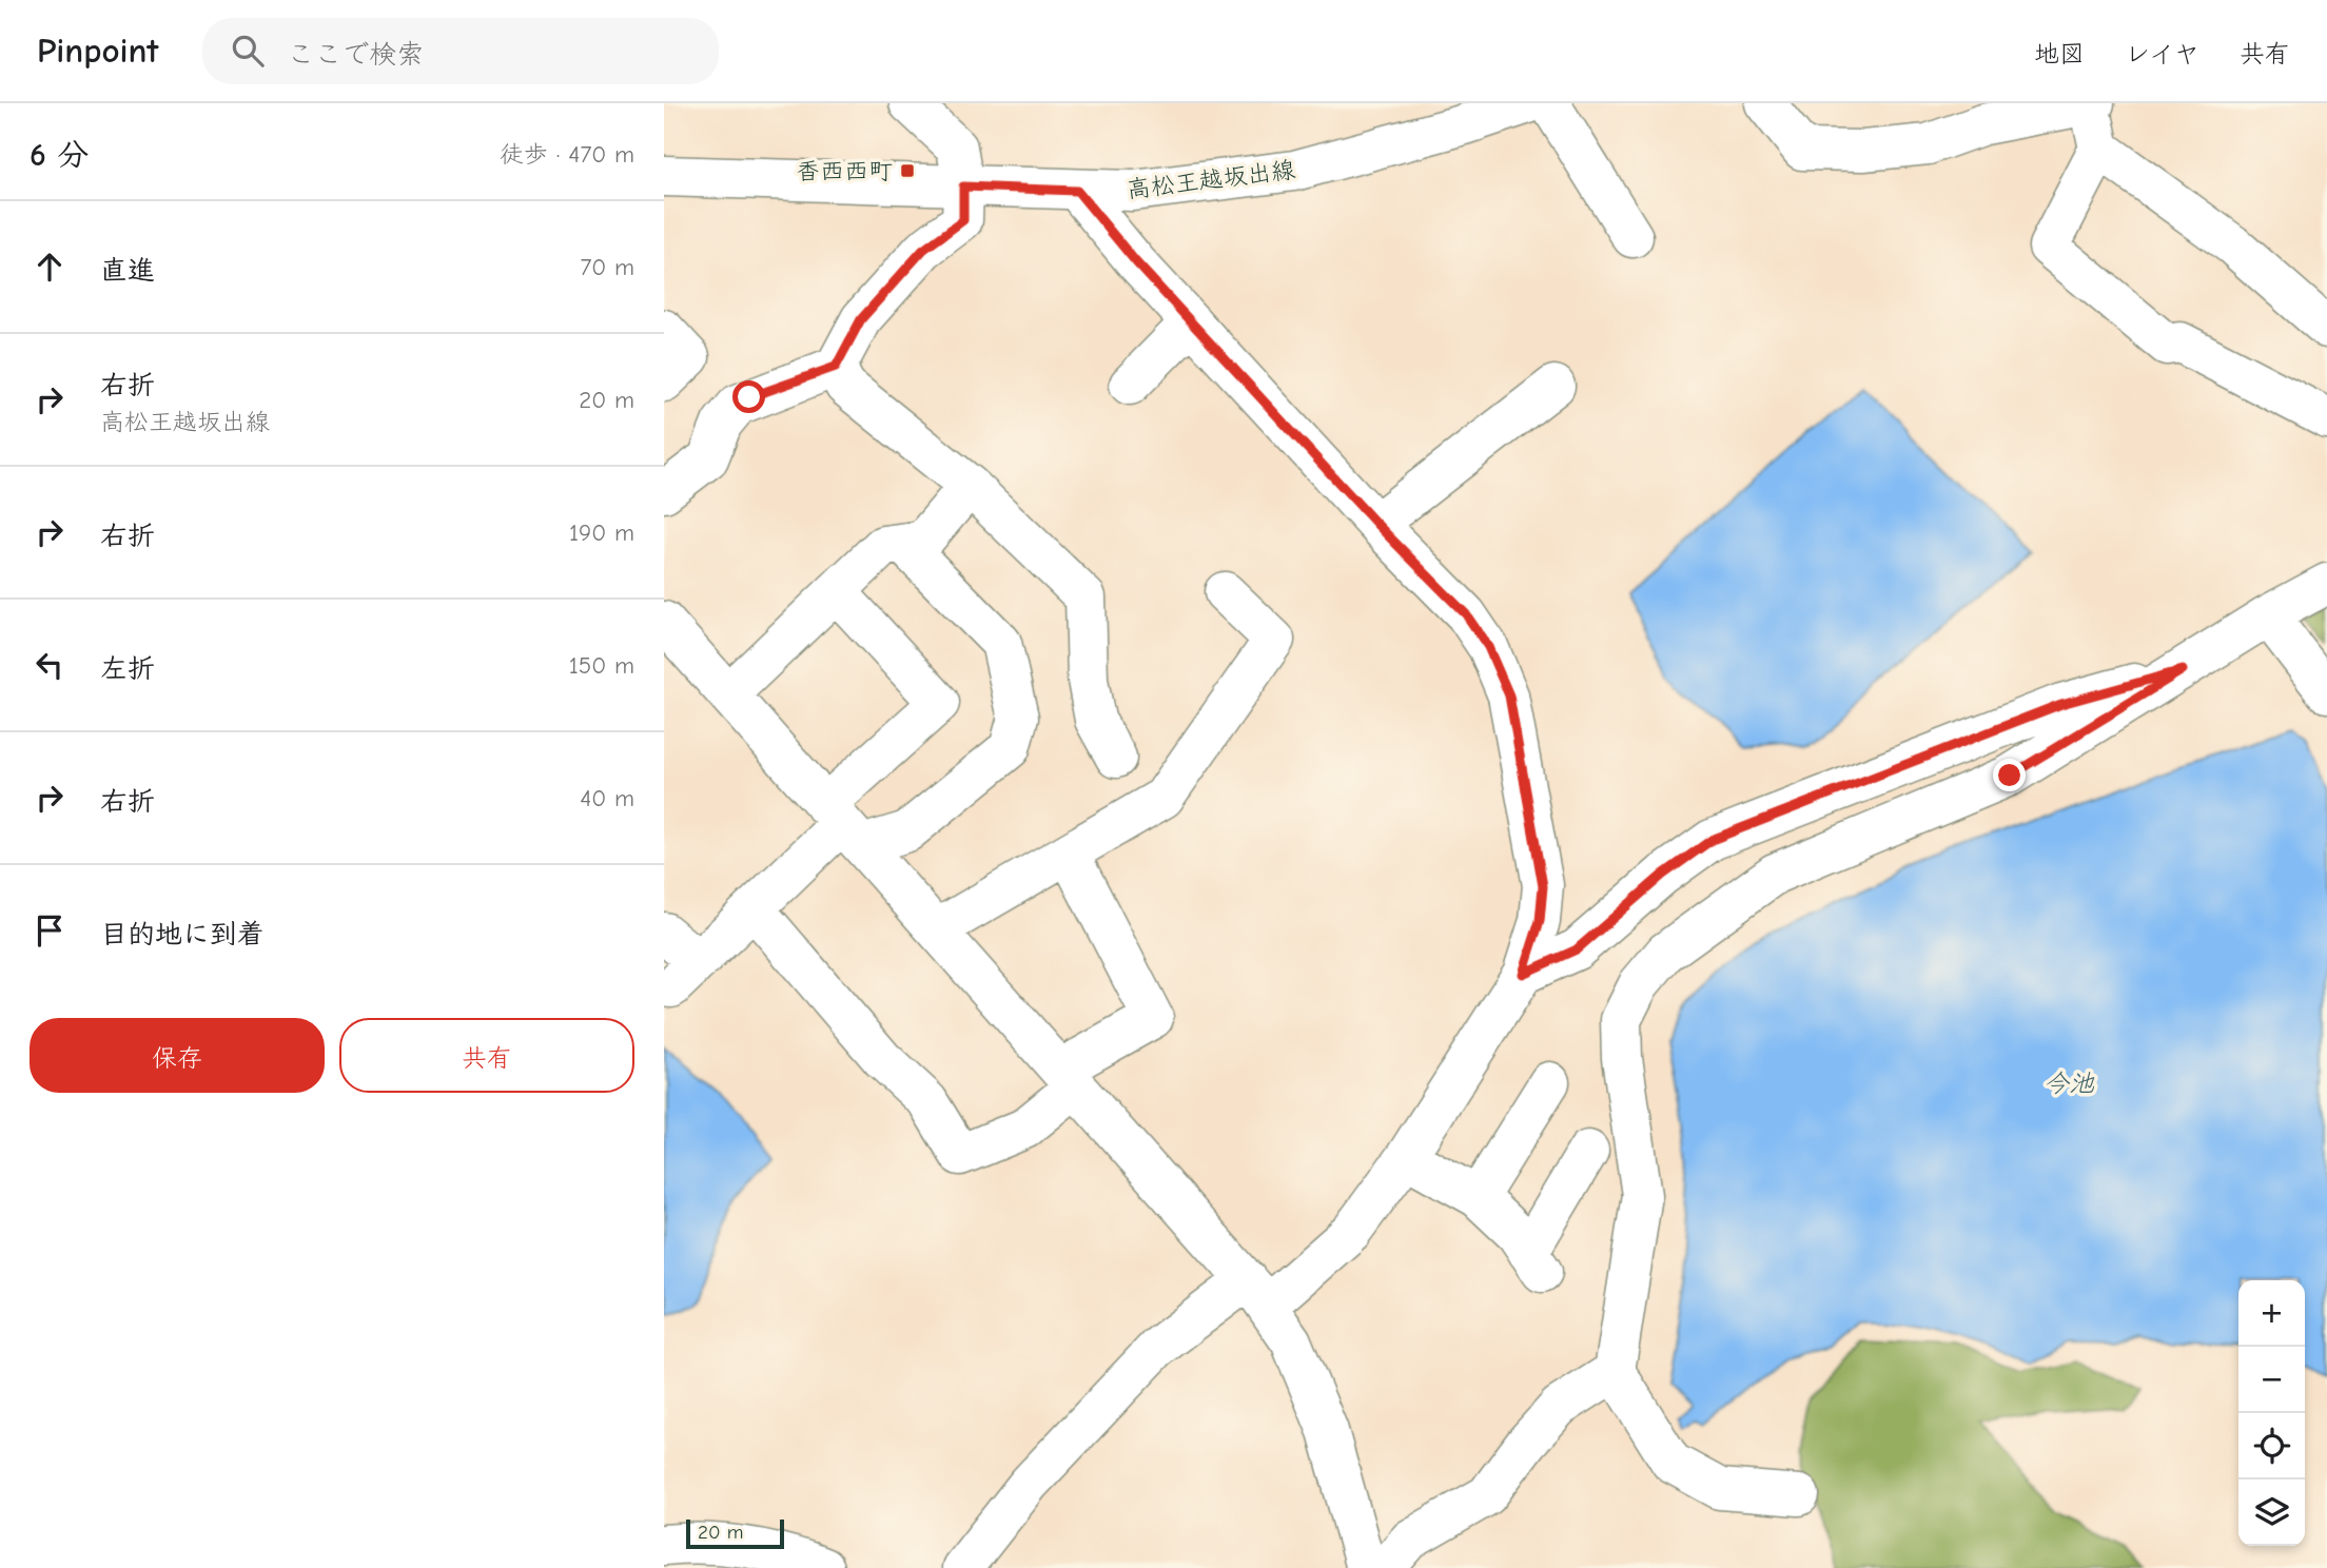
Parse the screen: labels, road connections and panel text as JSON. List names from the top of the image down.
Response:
{
  "streets": {
    "street": ["高松王越坂出線"]
  },
  "water": ["今池"],
  "places": {
    "transit": ["香西西町"]
  },
  "scale_bar": "20 m",
  "page": {
    "header": "Pinpoint",
    "search": "ここで検索",
    "nav": ["地図", "レイヤ", "共有"],
    "heading": ["6 分", "徒歩 · 470 m"],
    "list": [
      ["直進", "70 m"],
      ["右折", "高松王越坂出線", "20 m"],
      ["右折", "190 m"],
      ["左折", "150 m"],
      ["右折", "40 m"],
      "目的地に到着"
    ],
    "buttons": ["保存", "共有"],
    "map_buttons": ["+", "−"],
    "scale": "20 m"
  }
}
